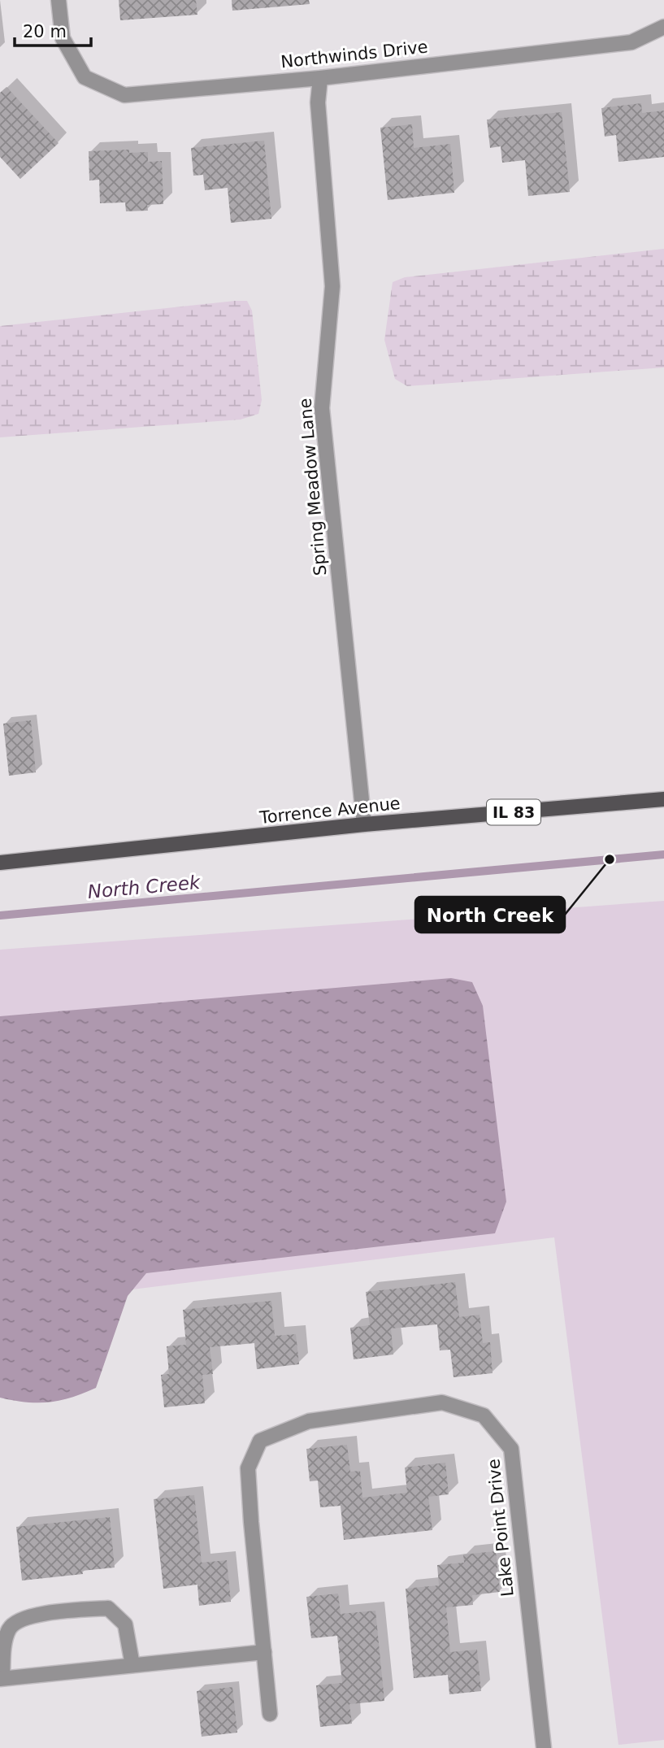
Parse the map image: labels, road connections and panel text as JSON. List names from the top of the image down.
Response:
{
  "streets": {
    "main road": ["Torrence Avenue", "IL 83"],
    "street": ["Northwinds Drive", "Spring Meadow Lane", "Lake Point Drive"]
  },
  "crossings": [
    ["Northwinds Drive", "Spring Meadow Lane"],
    ["Spring Meadow Lane", "Torrence Avenue"]
  ],
  "water": ["North Creek"],
  "places": ["North Creek"],
  "scale_bar": "20 m"
}
